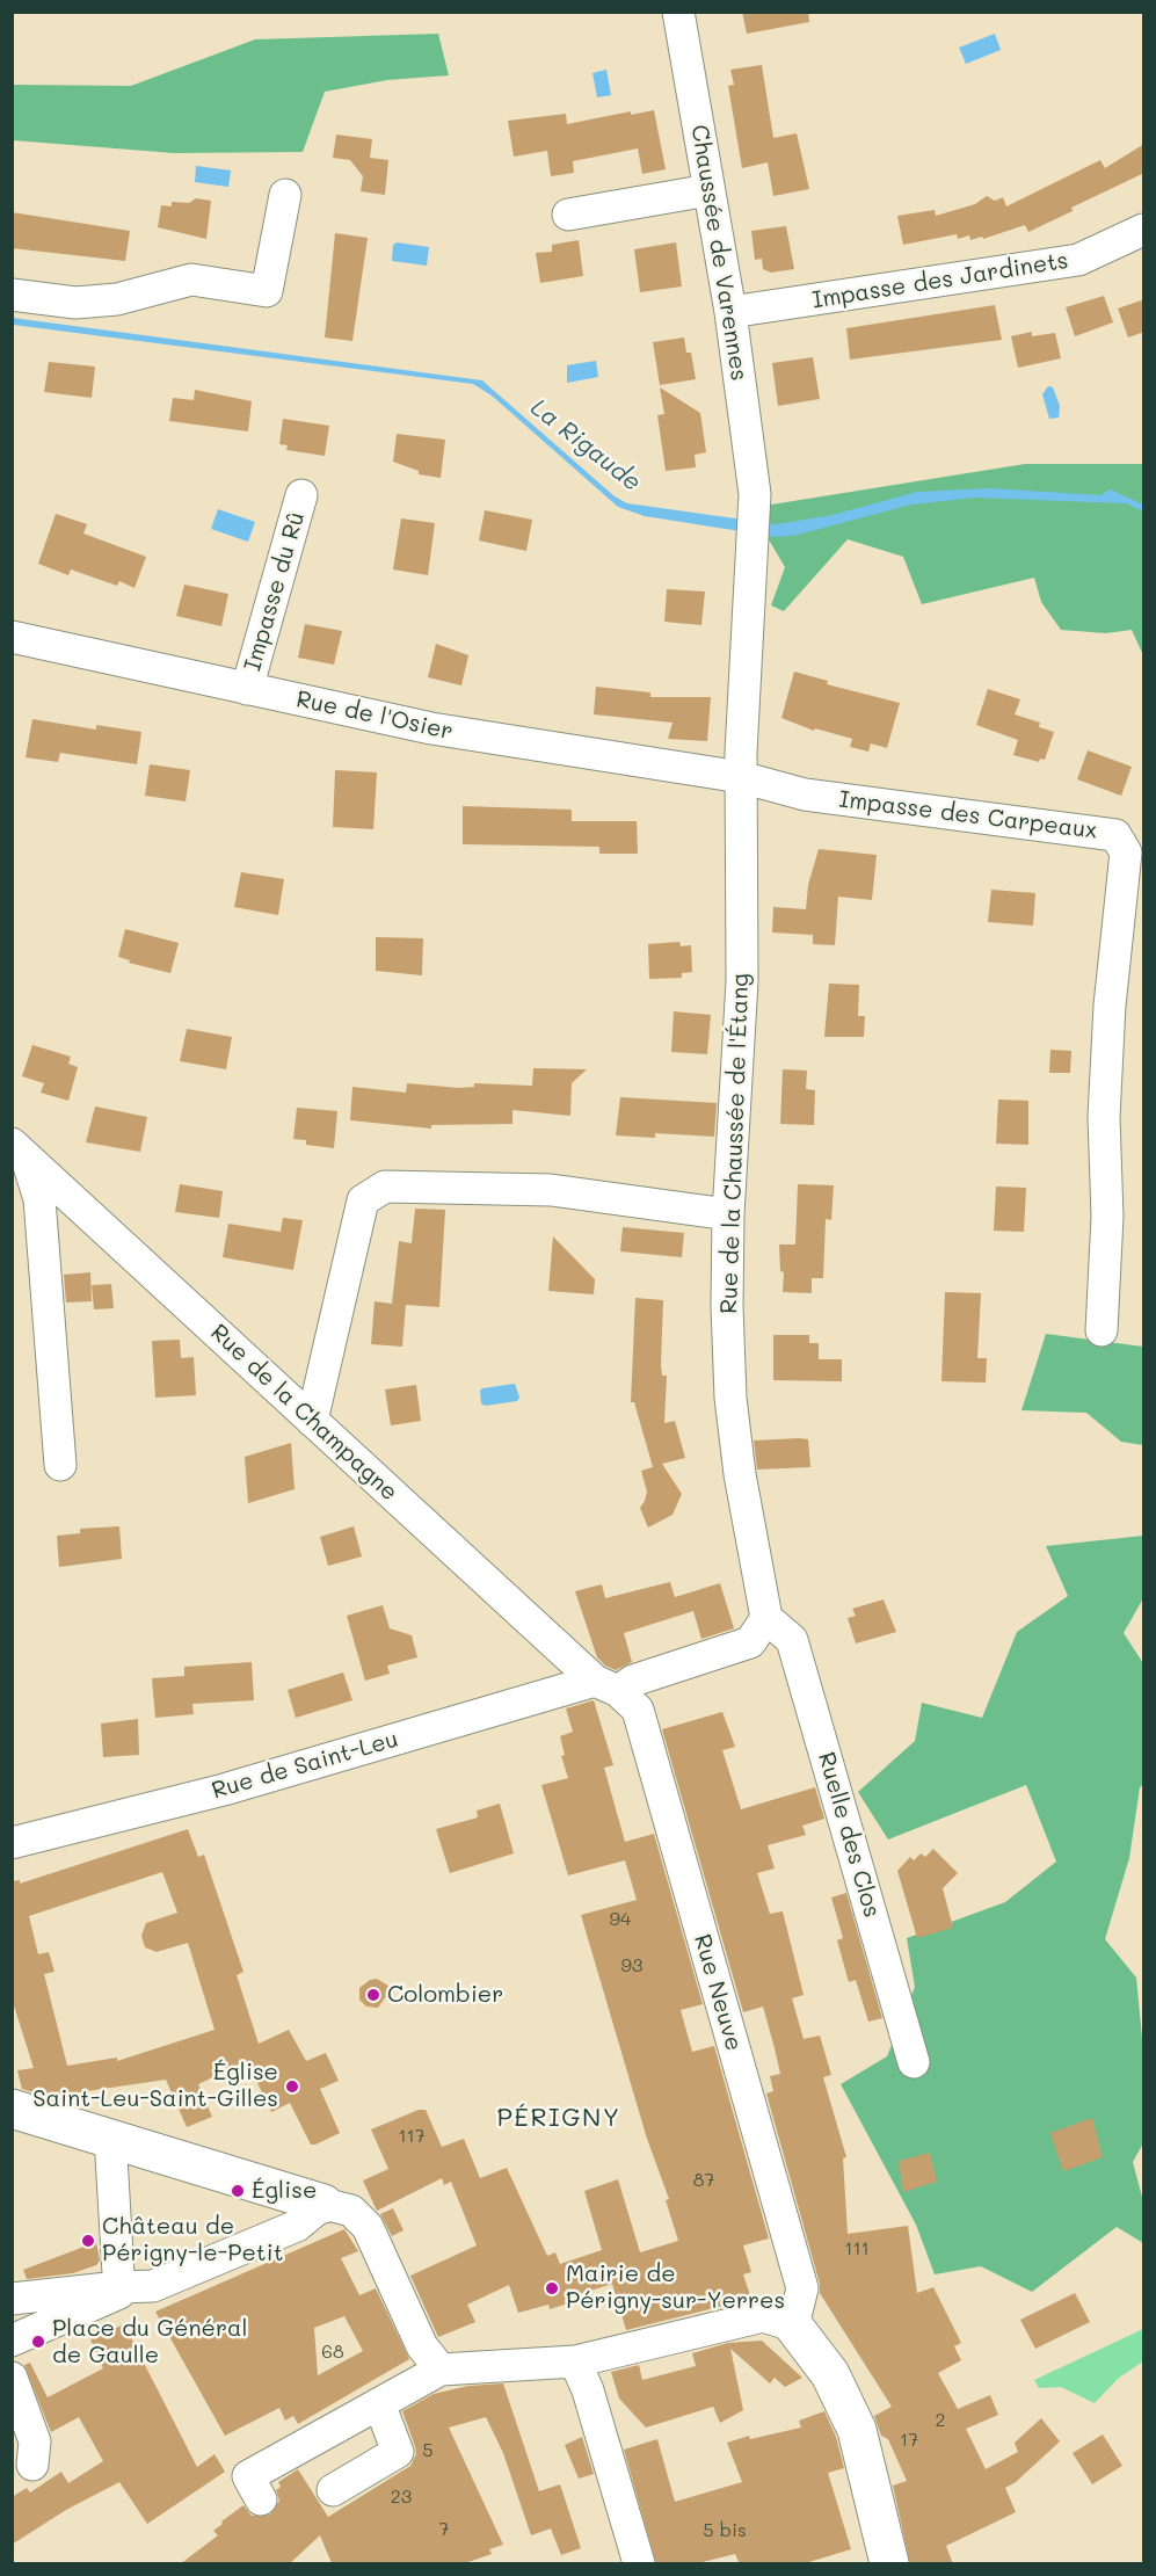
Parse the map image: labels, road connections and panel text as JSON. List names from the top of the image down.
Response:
{
  "streets": {
    "street": [
      "Chaussée de Varennes",
      "Impasse des Jardinets",
      "Impasse du Rû",
      "Rue de l'Osier",
      "Impasse des Carpeaux",
      "Rue de la Chaussée de l'Étang",
      "Rue de la Champagne",
      "Rue de Saint-Leu",
      "Ruelle des Clos",
      "Rue Neuve"
    ]
  },
  "crossings": [
    ["Chaussée de Varennes", "Impasse des Jardinets"],
    ["Chaussée de Varennes", "Rue de la Chaussée de l'Étang"],
    ["Impasse du Rû", "Rue de l'Osier"],
    ["Rue de l'Osier", "Impasse des Carpeaux"],
    ["Rue de l'Osier", "Rue de la Chaussée de l'Étang"],
    ["Impasse des Carpeaux", "Rue de la Chaussée de l'Étang"],
    ["Rue de la Chaussée de l'Étang", "Ruelle des Clos"],
    ["Rue de la Champagne", "Rue de Saint-Leu"],
    ["Rue de la Champagne", "Rue Neuve"],
    ["Rue de Saint-Leu", "Rue Neuve"]
  ],
  "districts": ["PÉRIGNY"],
  "water": ["La Rigaude"],
  "places": [
    "Colombier",
    "Église Saint-Leu-Saint-Gilles",
    "Église",
    "Château de Périgny-le-Petit",
    "Mairie de Périgny-sur-Yerres",
    "Place du Général de Gaulle"
  ],
  "house_numbers": [
    "94",
    "93",
    "117",
    "87",
    "111",
    "68",
    "2",
    "17",
    "5",
    "23",
    "7",
    "5 bis"
  ]
}
